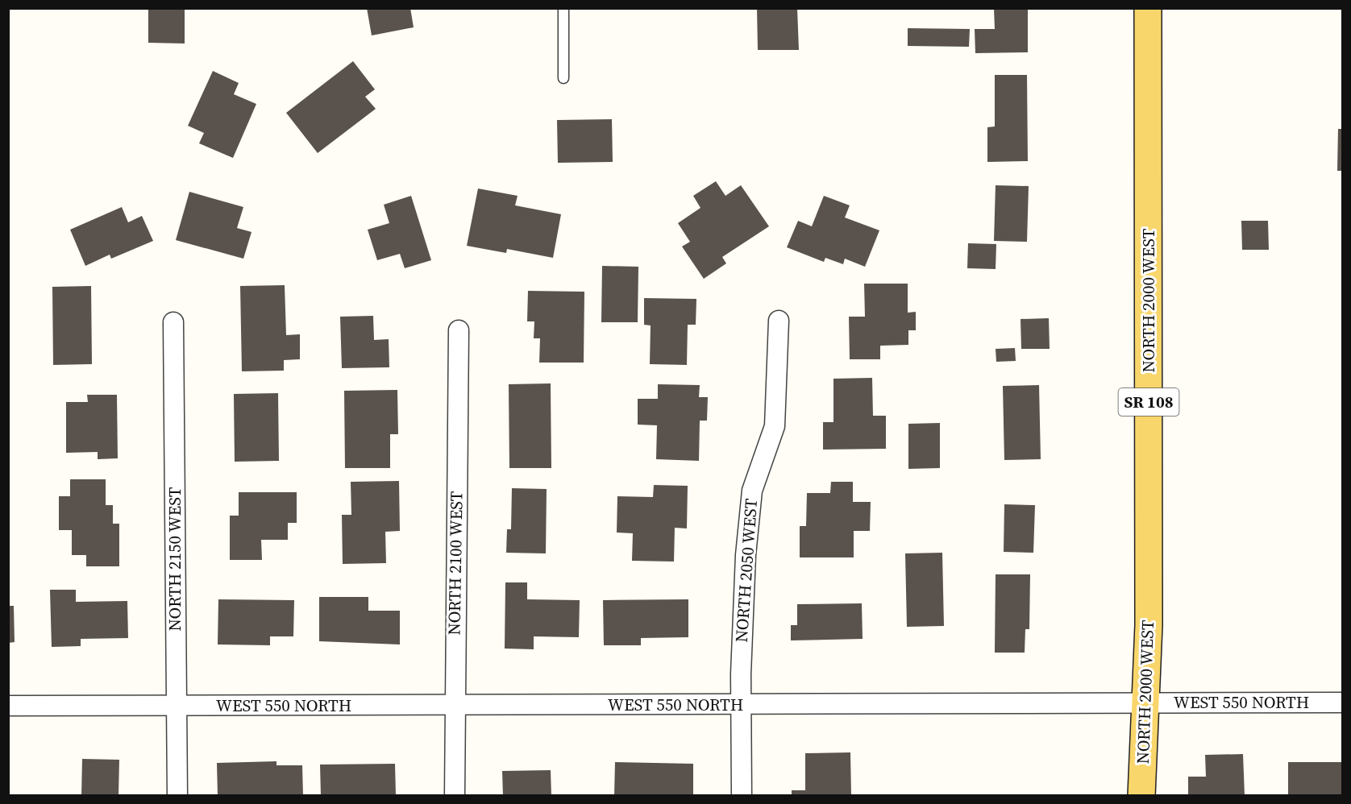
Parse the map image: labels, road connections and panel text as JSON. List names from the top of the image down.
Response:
{
  "streets": {
    "main road": ["NORTH 2000 WEST", "SR 108"],
    "street": [
      "NORTH 2150 WEST",
      "NORTH 2100 WEST",
      "NORTH 2050 WEST",
      "WEST 550 NORTH"
    ]
  },
  "crossings": [
    ["NORTH 2000 WEST", "WEST 550 NORTH"],
    ["NORTH 2150 WEST", "WEST 550 NORTH"],
    ["NORTH 2100 WEST", "WEST 550 NORTH"],
    ["NORTH 2050 WEST", "WEST 550 NORTH"]
  ]
}
